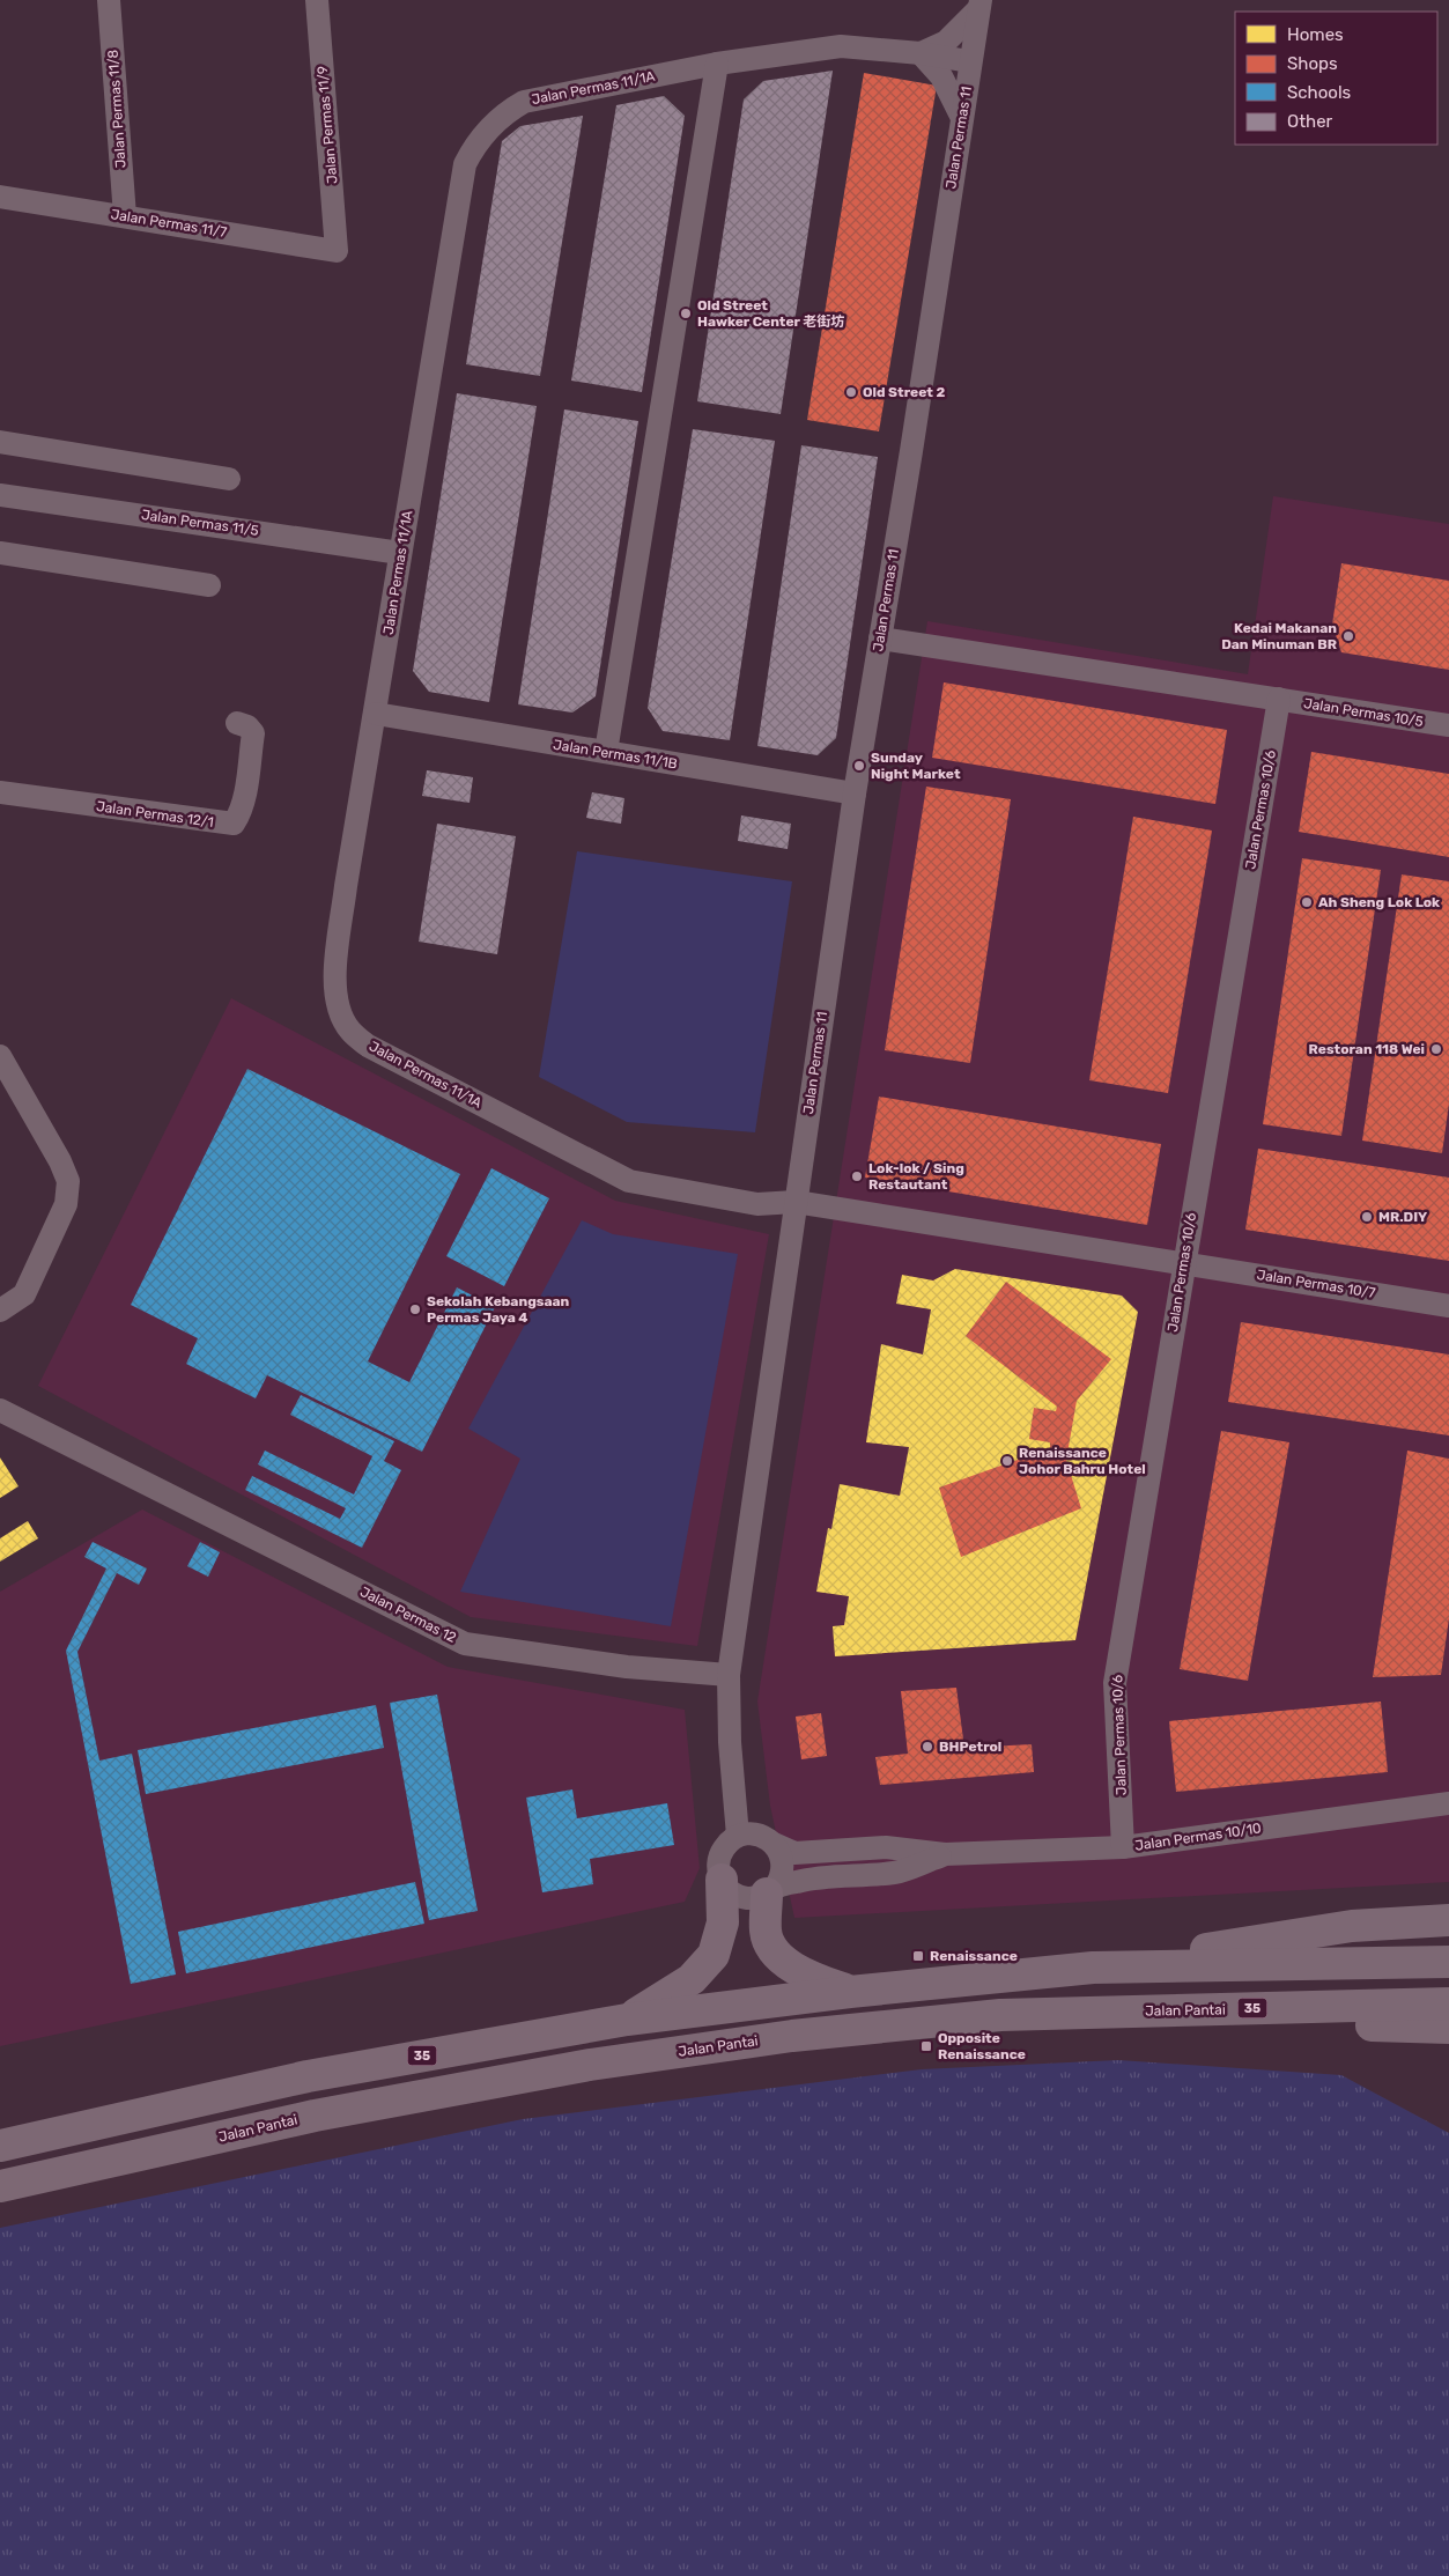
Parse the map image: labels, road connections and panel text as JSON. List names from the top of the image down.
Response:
{
  "streets": {
    "highway": ["35", "Jalan Pantai"],
    "street": [
      "Jalan Permas 11/1A",
      "Jalan Permas 11/8",
      "Jalan Permas 11/9",
      "Jalan Permas 11",
      "Jalan Permas 11/7",
      "Jalan Permas 11/5",
      "Jalan Permas 10/5",
      "Jalan Permas 11/1B",
      "Jalan Permas 10/6",
      "Jalan Permas 12/1",
      "Jalan Permas 10/7",
      "Jalan Permas 12",
      "Jalan Permas 10/10"
    ]
  },
  "crossings": [
    ["Jalan Permas 11/1A", "Jalan Permas 11"],
    ["Jalan Permas 11/1A", "Jalan Permas 11/5"],
    ["Jalan Permas 11/1A", "Jalan Permas 11/1B"],
    ["Jalan Permas 11/1A", "Jalan Permas 10/6"],
    ["Jalan Permas 11/1A", "Jalan Permas 10/7"],
    ["Jalan Permas 11/8", "Jalan Permas 11/7"],
    ["Jalan Permas 11/9", "Jalan Permas 11/7"],
    ["Jalan Permas 11", "Jalan Permas 10/5"],
    ["Jalan Permas 11", "Jalan Permas 11/1B"],
    ["Jalan Permas 11", "Jalan Permas 12"],
    ["Jalan Permas 10/5", "Jalan Permas 10/6"],
    ["Jalan Permas 10/6", "Jalan Permas 10/7"],
    ["Jalan Permas 10/6", "Jalan Permas 10/10"]
  ],
  "places": {
    "other": [
      "Old Street Hawker Center 老街坊",
      "Old Street 2",
      "Kedai Makanan Dan Minuman BR",
      "Sunday Night Market",
      "Ah Sheng Lok Lok",
      "Restoran 118 Wei",
      "Lok-lok / Sing Restautant",
      "MR.DIY",
      "Sekolah Kebangsaan Permas Jaya 4",
      "Renaissance Johor Bahru Hotel",
      "BHPetrol"
    ],
    "transit": ["Renaissance", "Opposite Renaissance"]
  },
  "legend": [
    "Homes",
    "Shops",
    "Schools",
    "Other"
  ]
}
